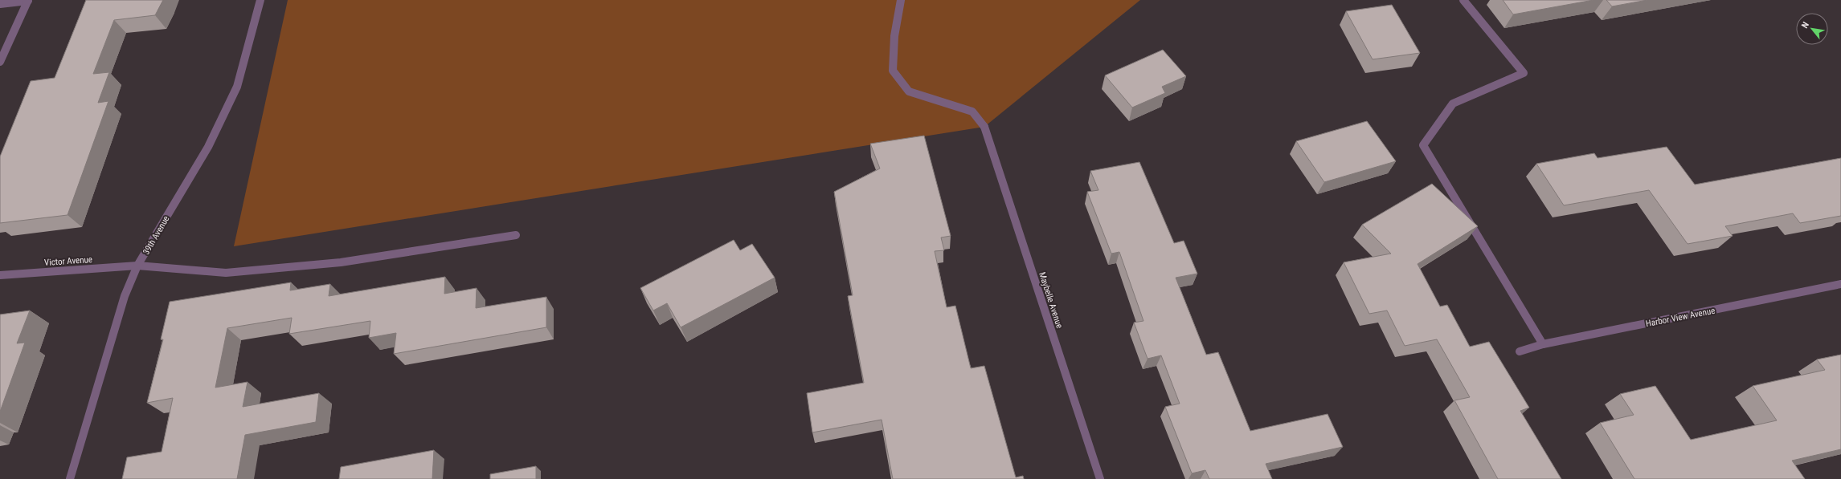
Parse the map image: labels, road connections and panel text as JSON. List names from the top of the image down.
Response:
{
  "streets": {
    "street": [
      "39th Avenue",
      "Victor Avenue",
      "Maybelle Avenue",
      "Harbor View Avenue"
    ]
  },
  "crossings": [
    ["39th Avenue", "Victor Avenue"]
  ],
  "north": "top left"
}
